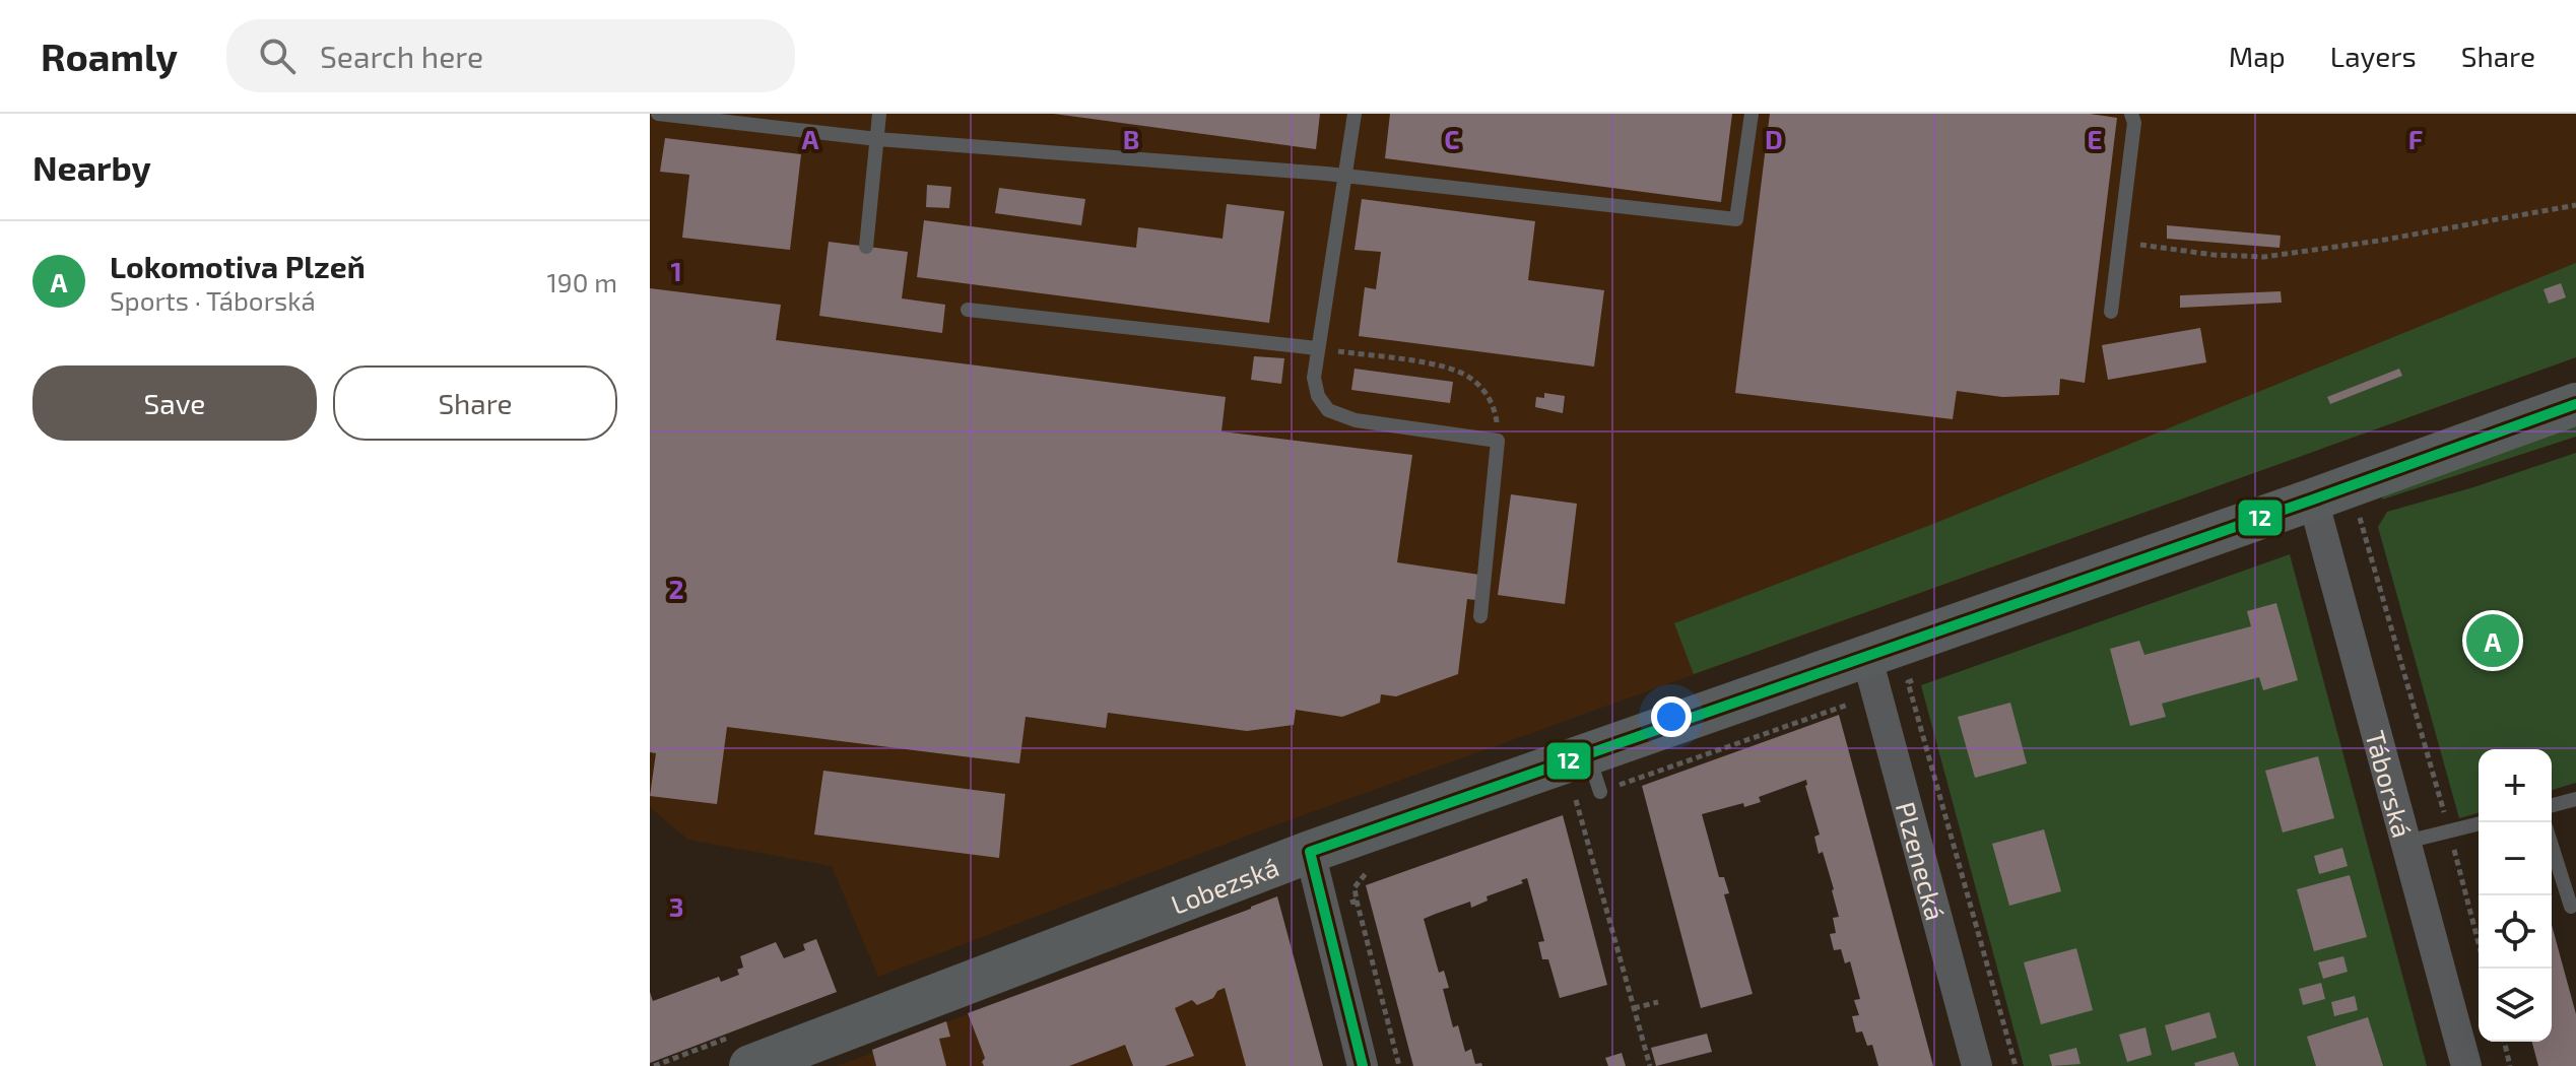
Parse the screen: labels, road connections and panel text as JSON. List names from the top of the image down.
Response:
{
  "streets": {
    "street": ["Táborská", "Plzenecká", "Lobezská"]
  },
  "crossings": [
    ["Táborská", "Lobezská"],
    ["Plzenecká", "Lobezská"]
  ],
  "lines": ["transit line 12"],
  "page": {
    "header": "Roamly",
    "search": "Search here",
    "nav": ["Map", "Layers", "Share"],
    "heading": "Nearby",
    "list": [
      {
        "mark": "A",
        "name": "Lokomotiva Plzeň",
        "note": "Sports · Táborská",
        "value": "190 m"
      }
    ],
    "buttons": ["Save", "Share"],
    "pins": "A",
    "map_buttons": ["+", "−"]
  },
  "grid": {
    "columns": [
      "A",
      "B",
      "C",
      "D",
      "E",
      "F"
    ],
    "rows": ["1", "2", "3"]
  }
}
